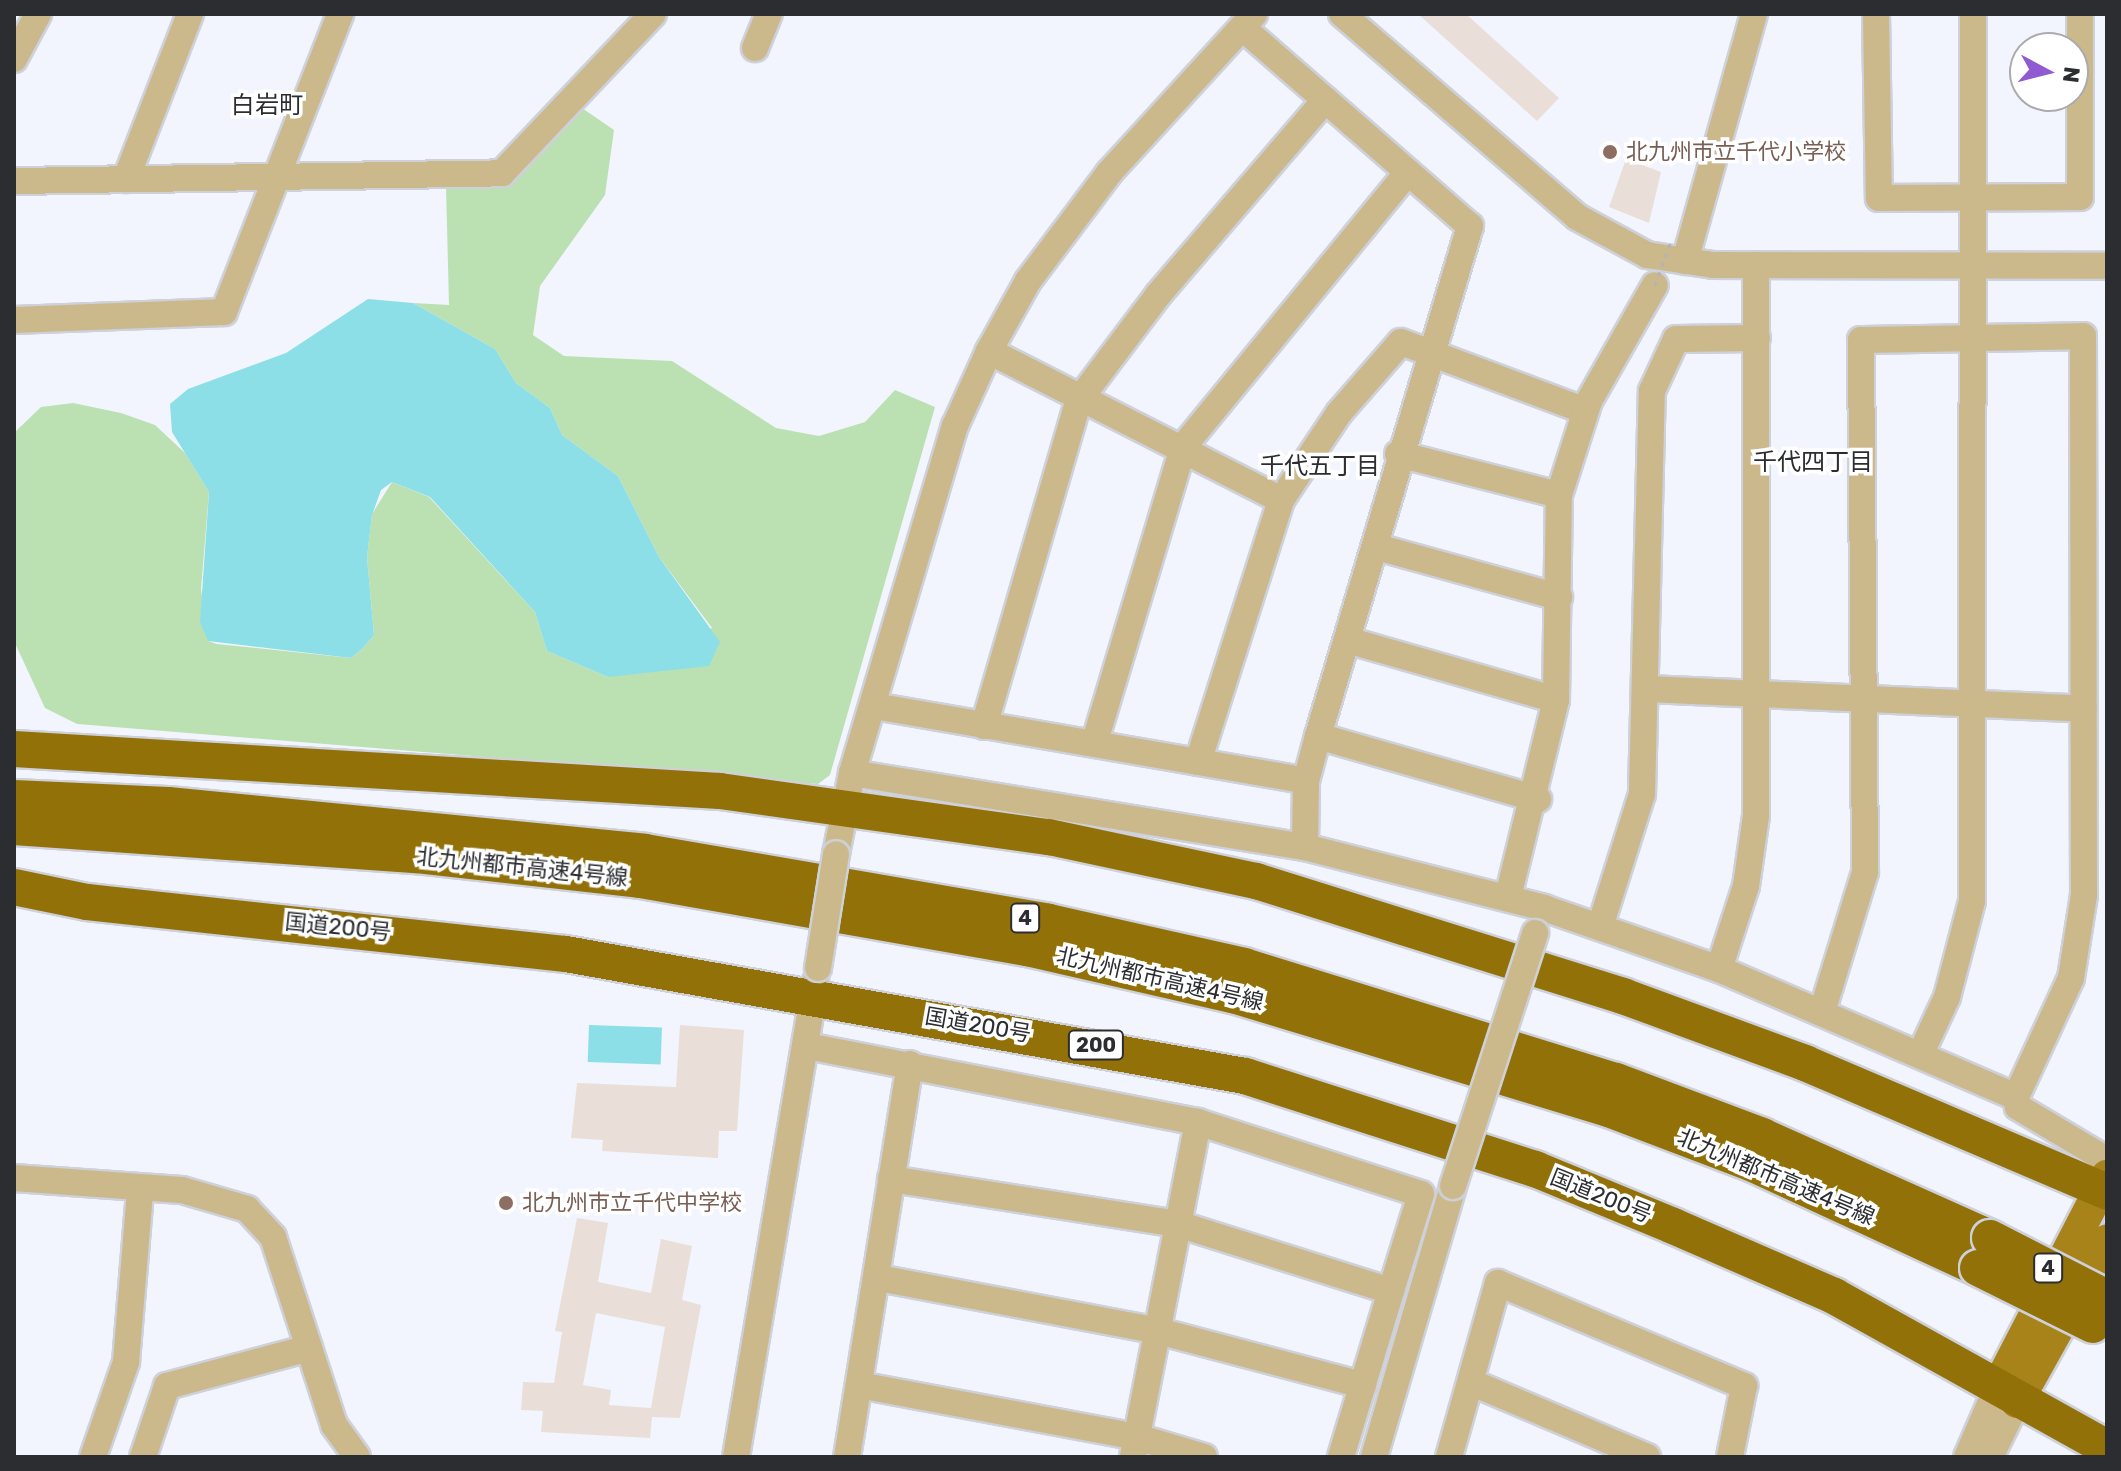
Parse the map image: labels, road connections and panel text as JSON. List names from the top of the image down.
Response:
{
  "streets": {
    "highway": [
      "北九州都市高速4号線",
      "4",
      "国道200号",
      "200"
    ]
  },
  "districts": ["白岩町", "千代四丁目", "千代五丁目"],
  "places": ["北九州市立千代小学校", "北九州市立千代中学校"],
  "north": "right"
}
